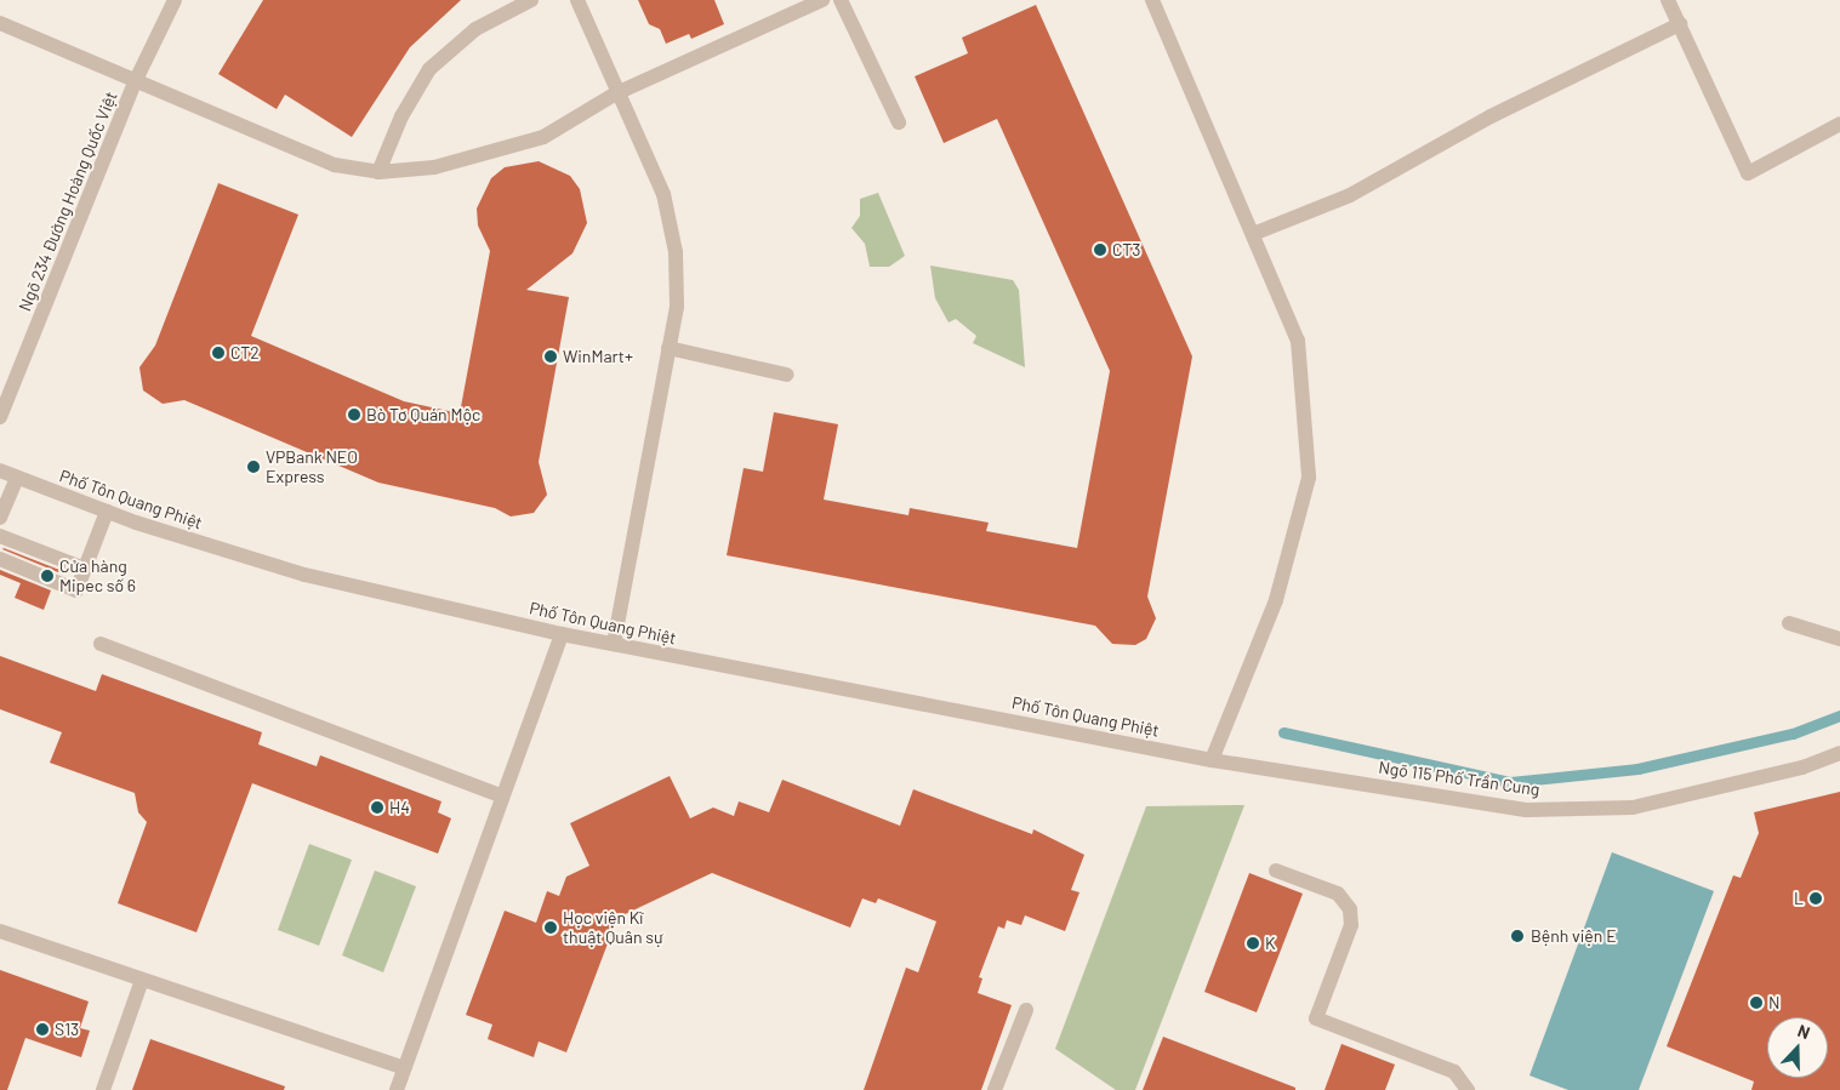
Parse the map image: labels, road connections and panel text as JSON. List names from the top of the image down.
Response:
{
  "streets": {
    "street": ["Ngõ 234 Đường Hoàng Quốc Việt", "Phố Tôn Quang Phiệt", "Ngõ 115 Phố Trần Cung"]
  },
  "crossings": [
    ["Phố Tôn Quang Phiệt", "Ngõ 115 Phố Trần Cung"]
  ],
  "places": [
    "CT3",
    "CT2",
    "WinMart+",
    "Bò Tơ Quán Mộc",
    "VPBank NEO Express",
    "Cửa hàng Mipec số 6",
    "H4",
    "L",
    "Học viện Kĩ thuật Quân sự",
    "Bệnh viện E",
    "K",
    "N",
    "S13"
  ],
  "north": "top"
}
